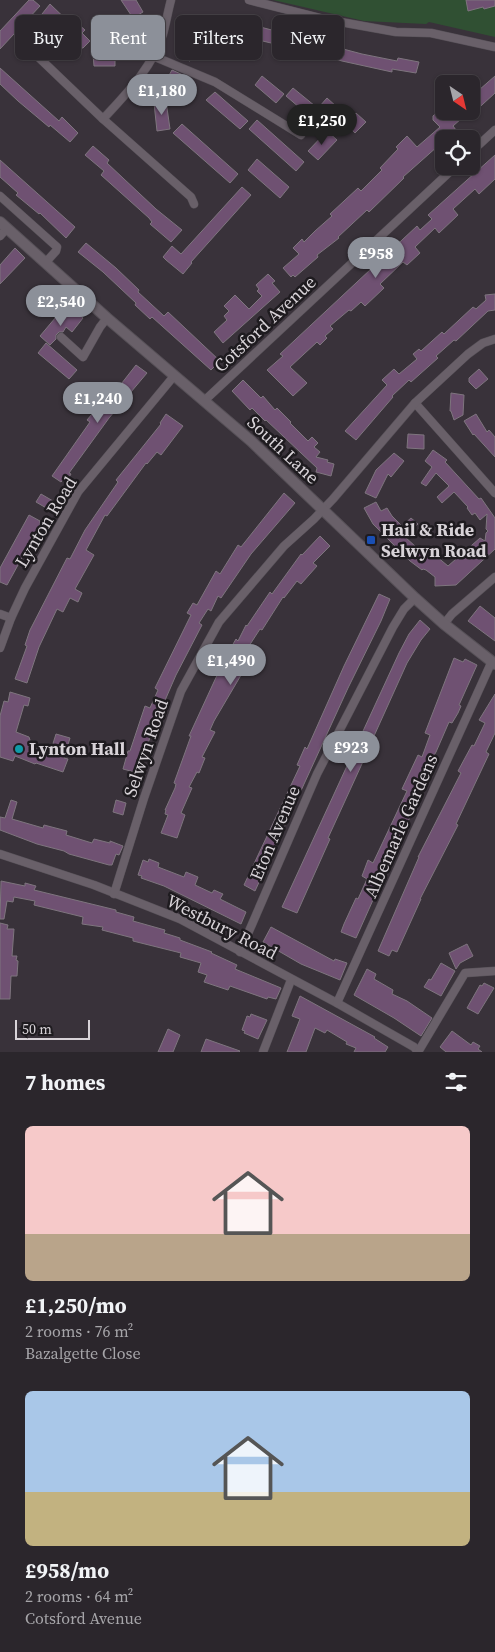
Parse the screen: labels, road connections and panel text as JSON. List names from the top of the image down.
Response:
{
  "streets": {
    "street": [
      "Cotsford Avenue",
      "South Lane",
      "Lynton Road",
      "Selwyn Road",
      "Albemarle Gardens",
      "Eton Avenue",
      "Westbury Road"
    ]
  },
  "crossings": [
    ["Cotsford Avenue", "South Lane"],
    ["South Lane", "Lynton Road"],
    ["South Lane", "Selwyn Road"],
    ["South Lane", "Albemarle Gardens"],
    ["South Lane", "Eton Avenue"],
    ["Selwyn Road", "Westbury Road"],
    ["Albemarle Gardens", "Westbury Road"],
    ["Eton Avenue", "Westbury Road"]
  ],
  "places": {
    "transit": ["Hail & Ride Selwyn Road"],
    "other": ["Lynton Hall"]
  },
  "scale_bar": "50 m",
  "north": "bottom right",
  "page": {
    "chip": [
      "Buy",
      "Rent",
      "Filters",
      "New"
    ],
    "price": [
      "£1,180",
      "£1,250",
      "£958",
      "£2,540",
      "£1,240",
      "£1,490",
      "£923"
    ],
    "scale": "50 m",
    "heading": "7 homes",
    "list": [
      {
        "name": "£1,250/mo",
        "note": "2 rooms · 76 m² · Bazalgette Close"
      },
      {
        "name": "£958/mo",
        "note": "2 rooms · 64 m² · Cotsford Avenue"
      }
    ]
  }
}
